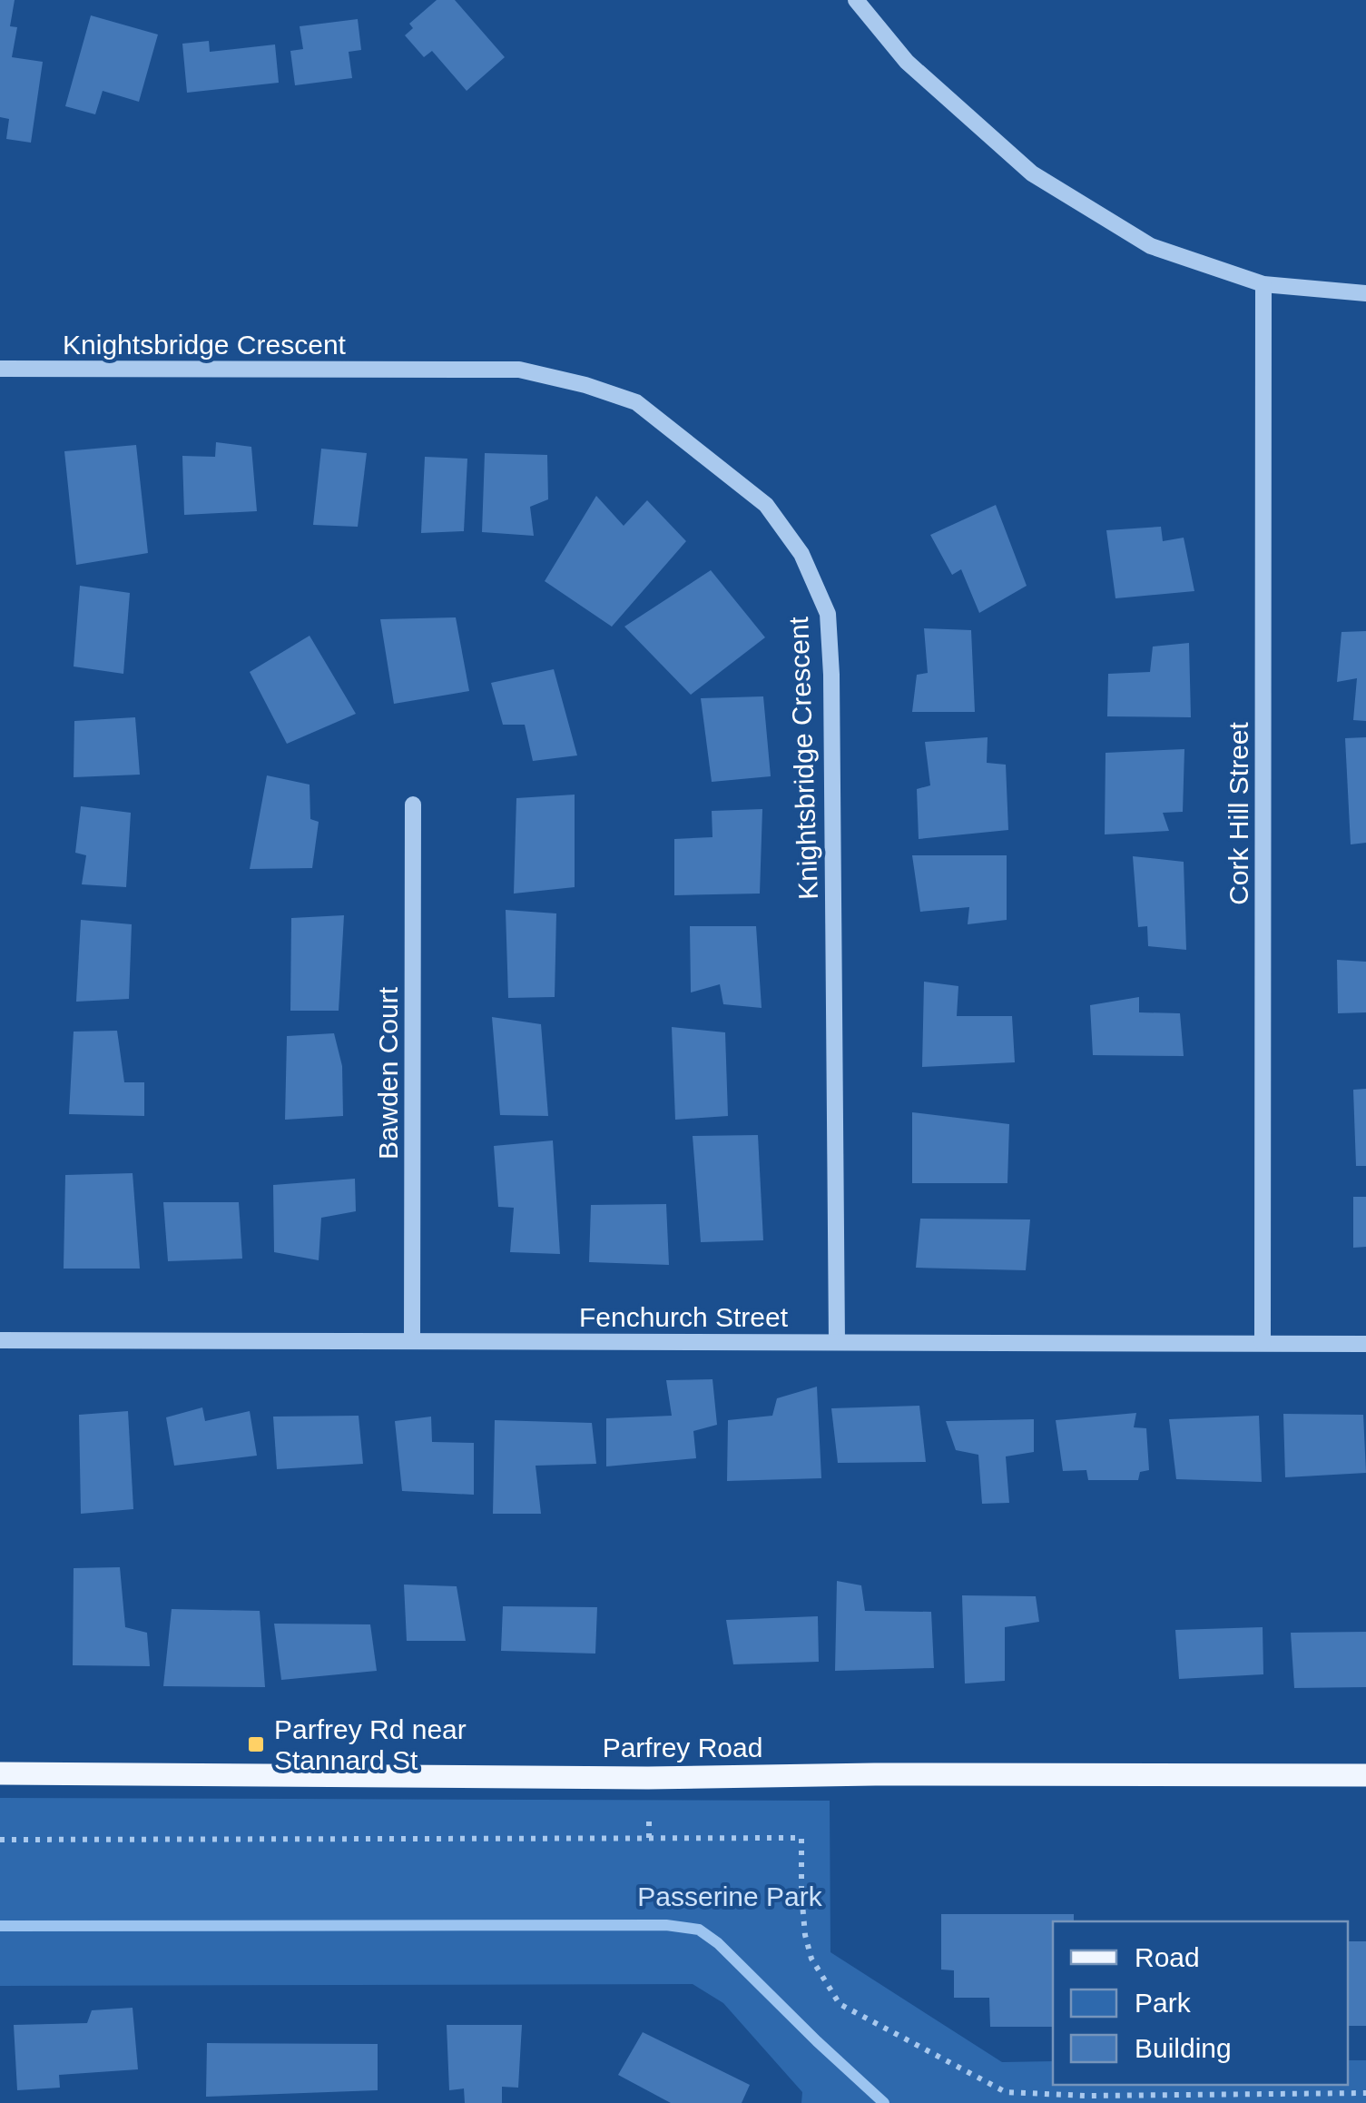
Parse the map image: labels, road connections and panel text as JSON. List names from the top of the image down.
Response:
{
  "streets": {
    "main road": ["Parfrey Road"],
    "street": [
      "Knightsbridge Crescent",
      "Cork Hill Street",
      "Bawden Court",
      "Fenchurch Street"
    ]
  },
  "crossings": [
    ["Knightsbridge Crescent", "Fenchurch Street"],
    ["Cork Hill Street", "Fenchurch Street"],
    ["Bawden Court", "Fenchurch Street"]
  ],
  "parks": ["Passerine Park"],
  "places": {
    "transit": ["Parfrey Rd near Stannard St"]
  },
  "legend": ["Road", "Park", "Building"]
}
